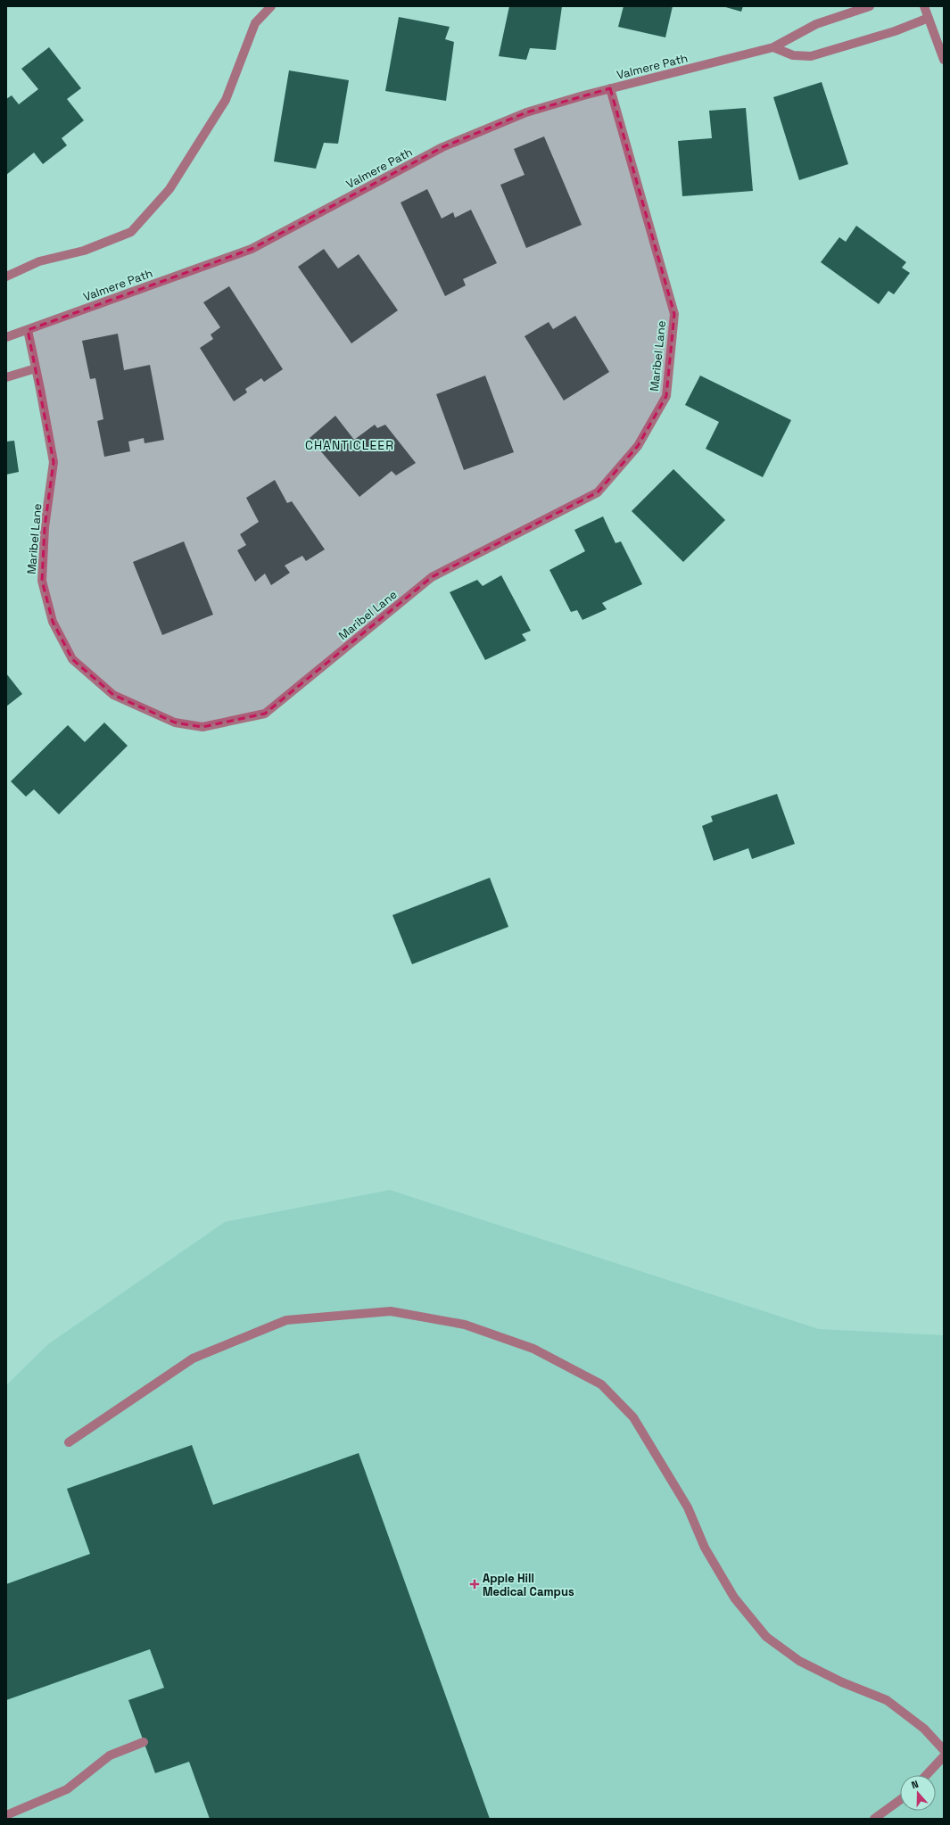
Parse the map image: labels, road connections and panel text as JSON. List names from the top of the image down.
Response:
{
  "streets": {
    "street": ["Valmere Path", "Maribel Lane"]
  },
  "crossings": [
    ["Valmere Path", "Maribel Lane"]
  ],
  "districts": ["CHANTICLEER"],
  "places": {
    "health": ["Apple Hill Medical Campus"]
  },
  "north": "top"
}
